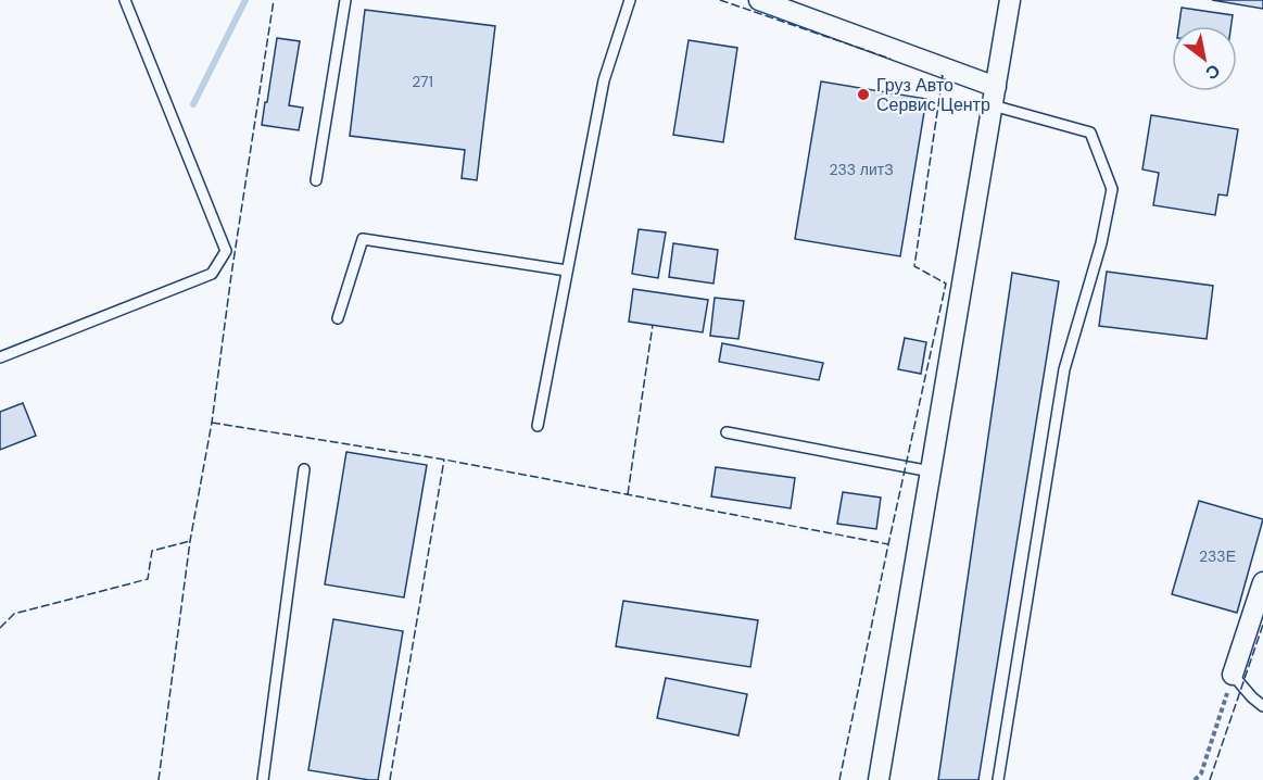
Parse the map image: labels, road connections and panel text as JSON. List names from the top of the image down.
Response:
{
  "places": ["Груз Авто Сервис Центр"],
  "house_numbers": ["271", "233 литЗ", "233Е"],
  "north": "bottom right"
}
